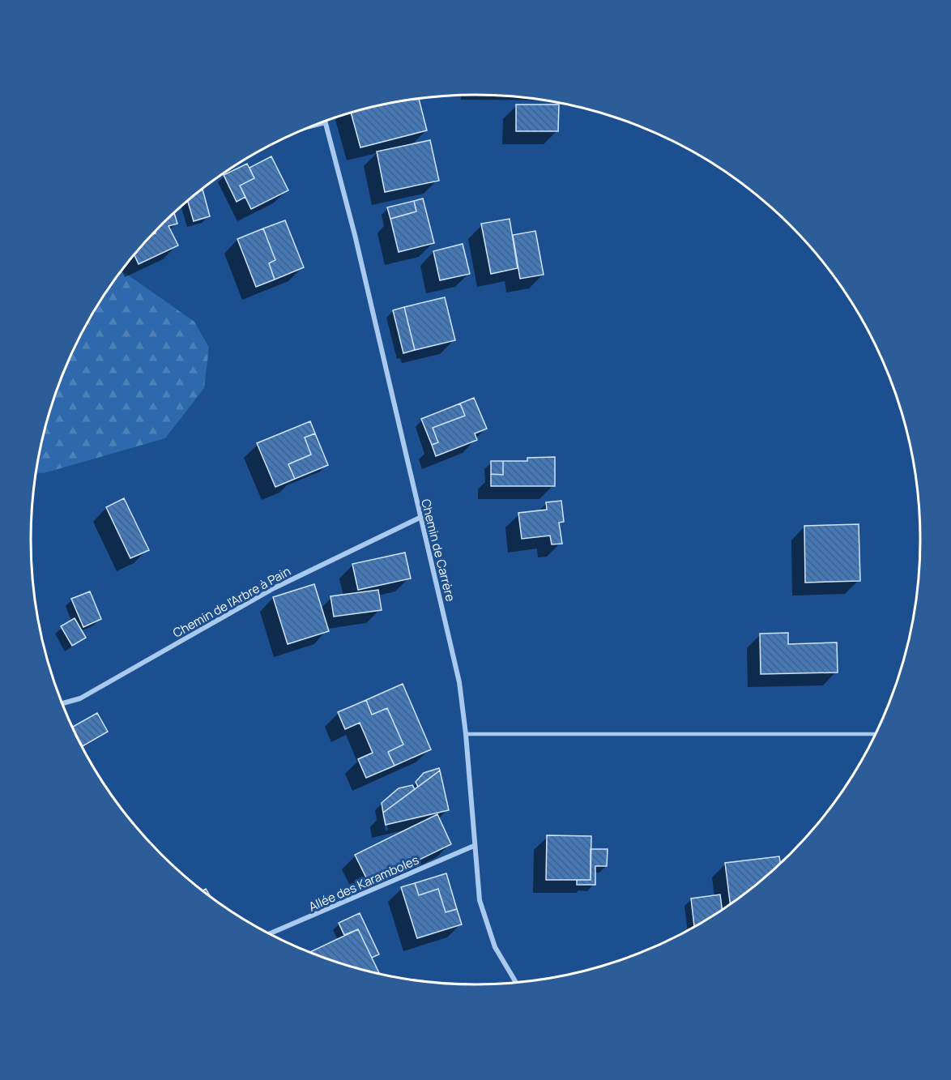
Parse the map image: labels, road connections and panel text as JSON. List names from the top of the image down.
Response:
{
  "streets": {
    "street": ["Chemin de Carrère", "Chemin de l'Arbre à Pain", "Allée des Karamboles"]
  },
  "crossings": [
    ["Chemin de Carrère", "Chemin de l'Arbre à Pain"],
    ["Chemin de Carrère", "Allée des Karamboles"]
  ]
}
